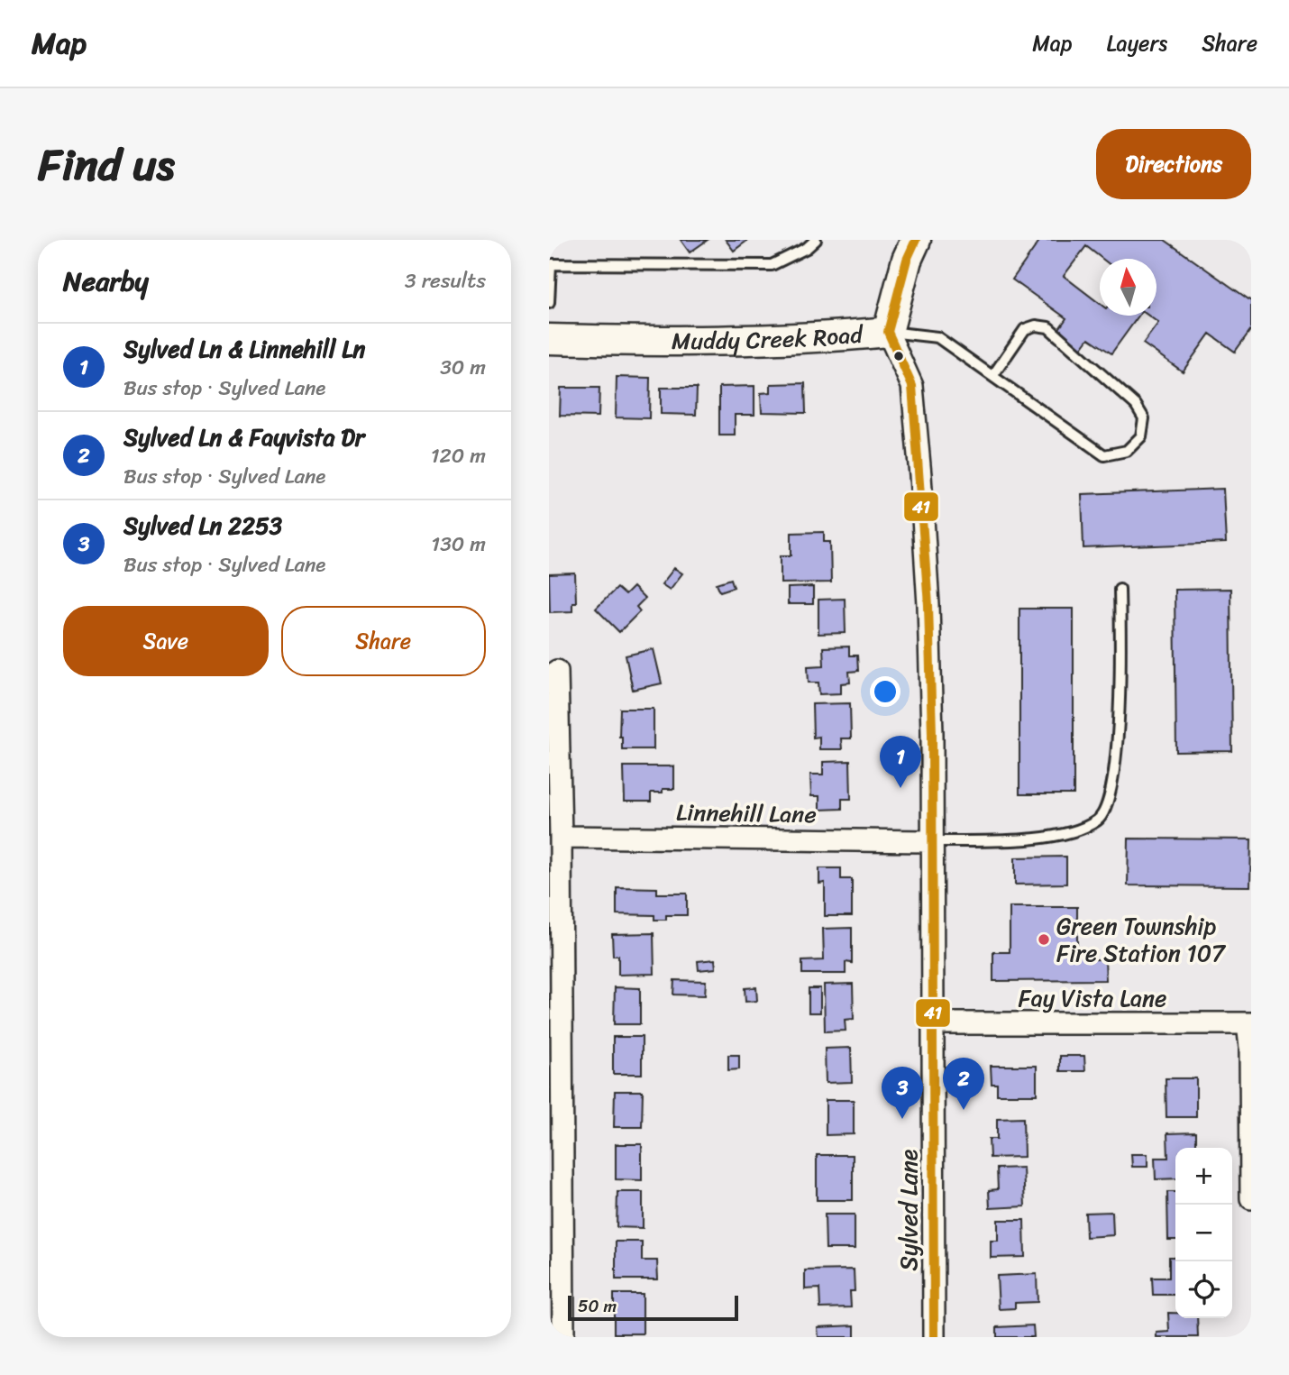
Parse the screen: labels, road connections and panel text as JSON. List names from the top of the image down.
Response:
{
  "streets": {
    "street": [
      "Muddy Creek Road",
      "Linnehill Lane",
      "Fay Vista Lane",
      "Sylved Lane"
    ]
  },
  "crossings": [
    ["Muddy Creek Road", "Sylved Lane"],
    ["Linnehill Lane", "Sylved Lane"],
    ["Fay Vista Lane", "Sylved Lane"]
  ],
  "places": ["Green Township Fire Station 107"],
  "lines": ["transit line 41"],
  "scale_bar": "50 m",
  "north": "top",
  "page": {
    "header": "Map",
    "nav": ["Map", "Layers", "Share"],
    "title": "Find us",
    "buttons": [
      "Directions",
      ["Save", "Share"]
    ],
    "heading": ["Nearby", "3 results"],
    "list": [
      {
        "mark": "1",
        "name": "Sylved Ln & Linnehill Ln",
        "note": "Bus stop · Sylved Lane",
        "value": "30 m"
      },
      {
        "mark": "2",
        "name": "Sylved Ln & Fayvista Dr",
        "note": "Bus stop · Sylved Lane",
        "value": "120 m"
      },
      {
        "mark": "3",
        "name": "Sylved Ln 2253",
        "note": "Bus stop · Sylved Lane",
        "value": "130 m"
      }
    ],
    "pins": ["1", "2", "3"],
    "map_buttons": ["+", "−"],
    "scale": "50 m"
  }
}
